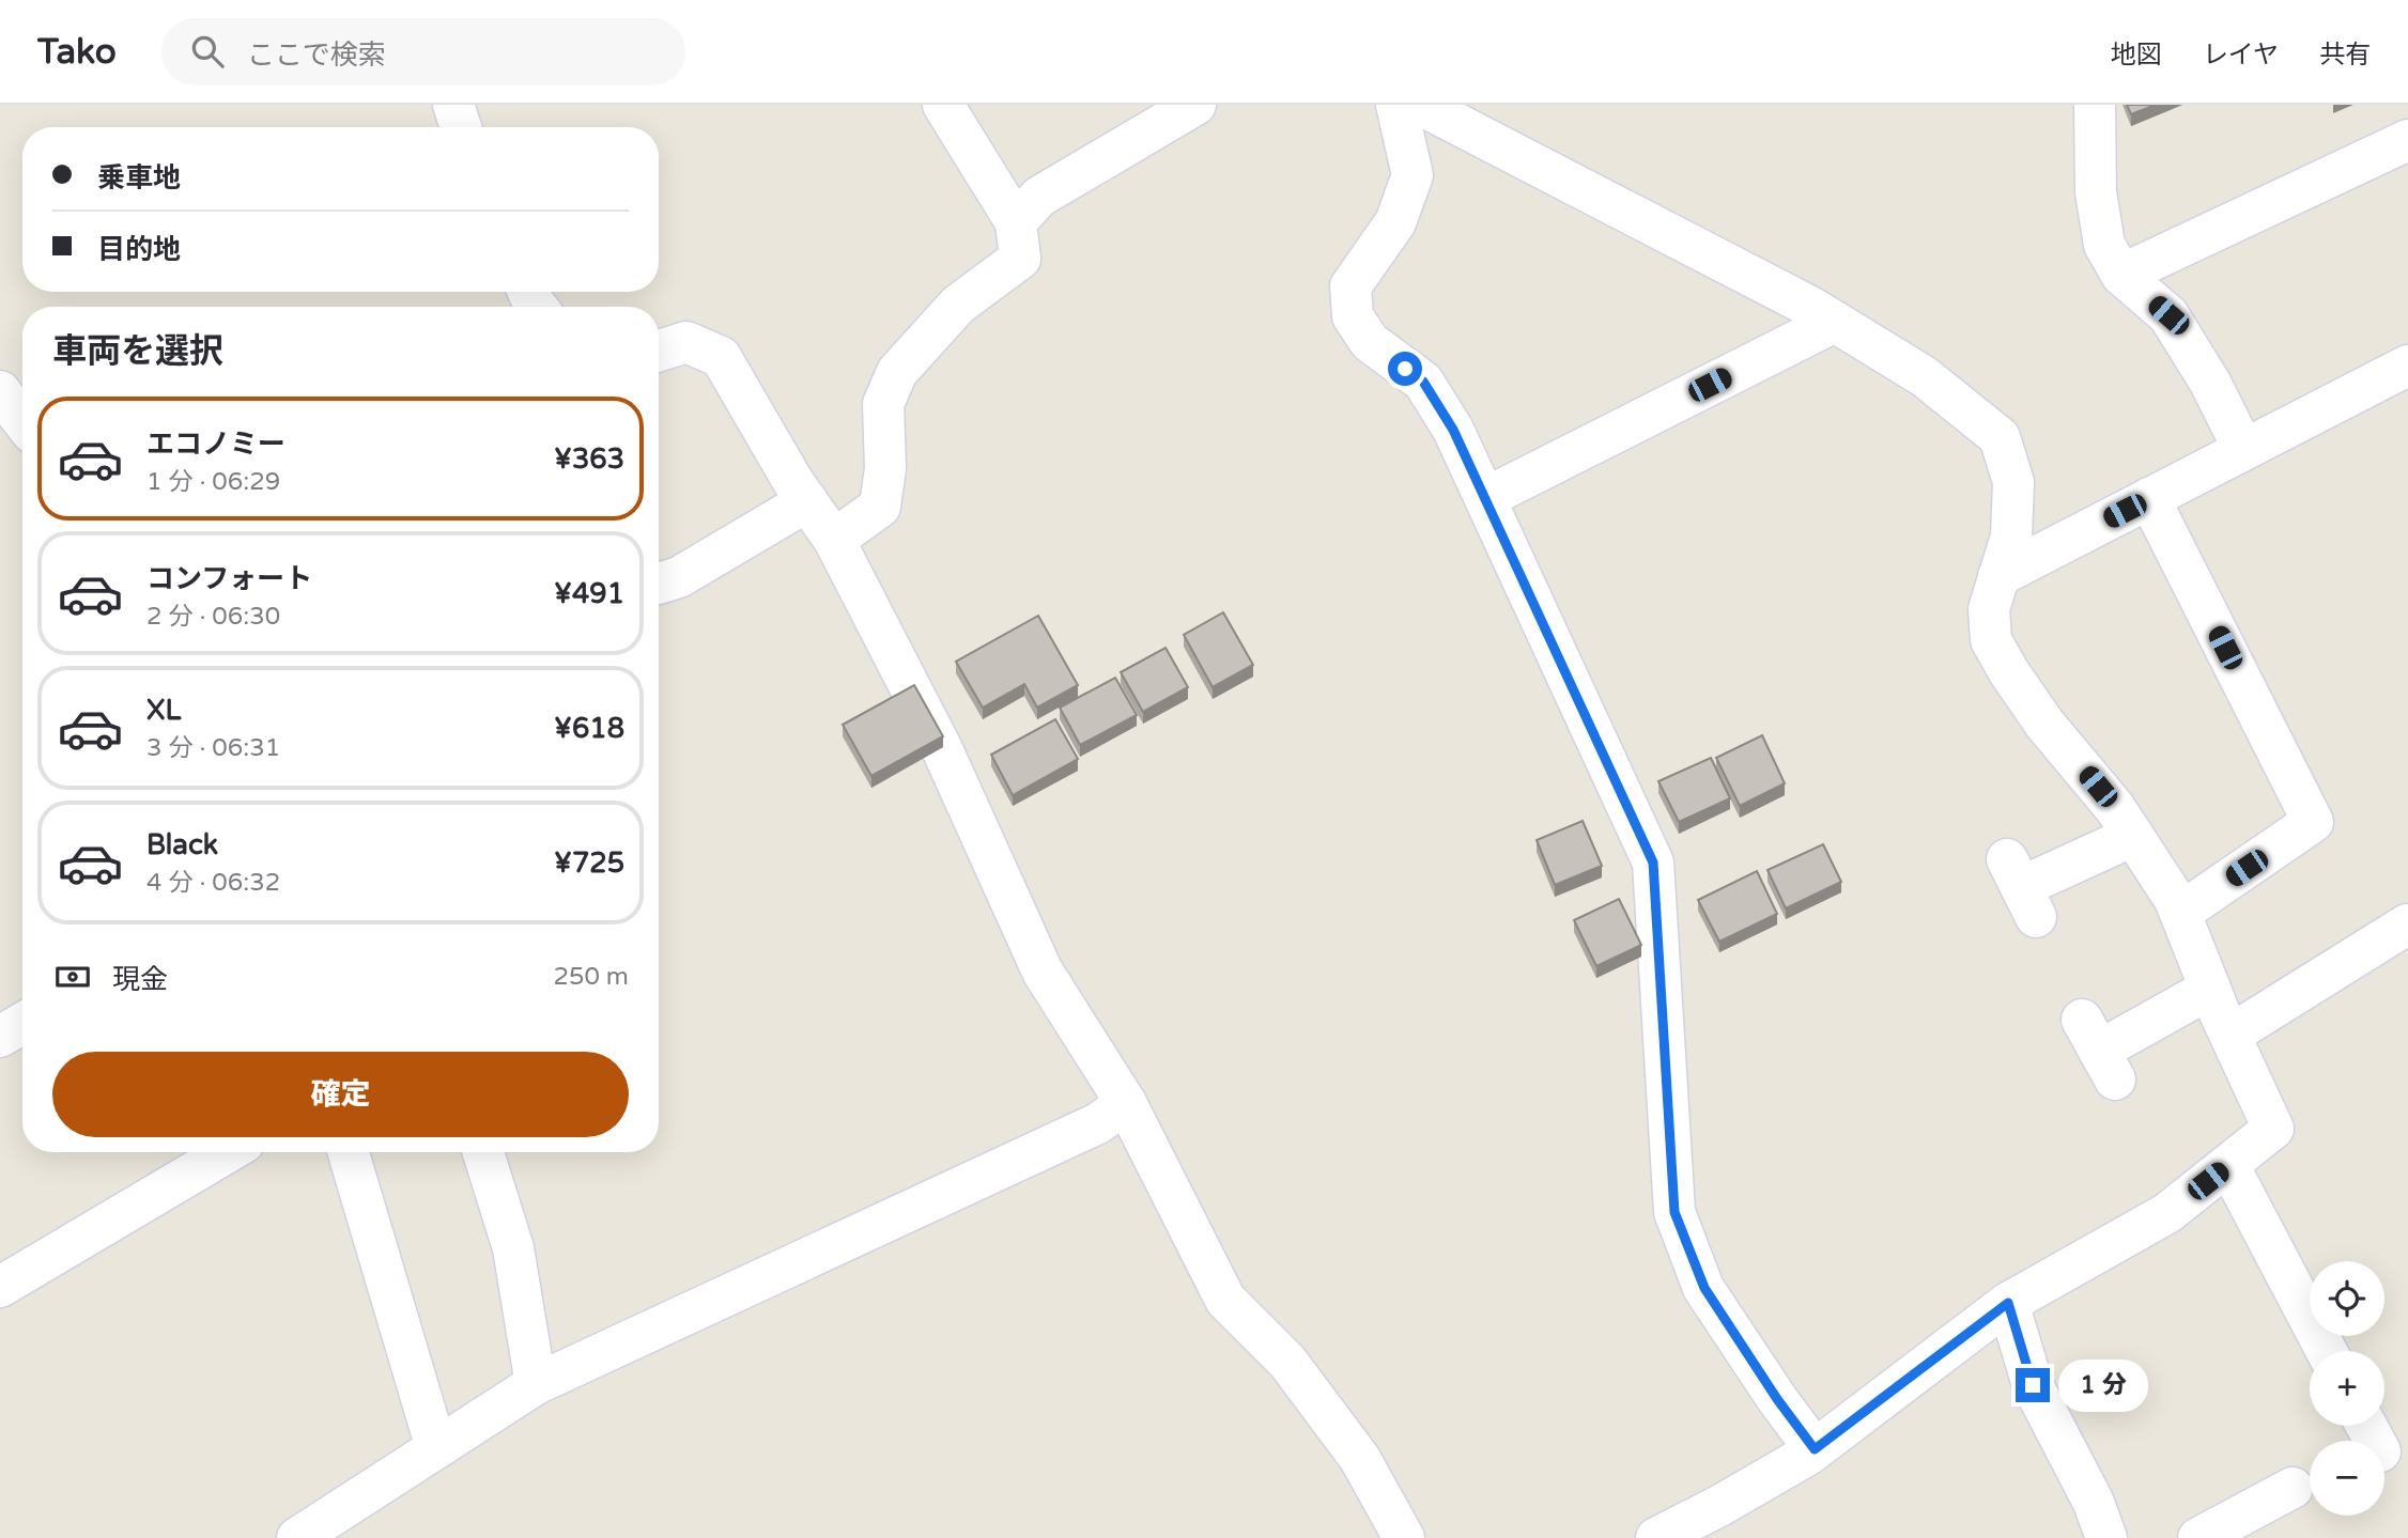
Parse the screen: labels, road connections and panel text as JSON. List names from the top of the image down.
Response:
{
  "page": {
    "header": "Tako",
    "search": "ここで検索",
    "nav": ["地図", "レイヤ", "共有"],
    "banner": ["乗車地", "目的地"],
    "heading": "車両を選択",
    "list": [
      {
        "name": "エコノミー",
        "note": "1 分 · 06:29",
        "value": "¥363"
      },
      {
        "name": "コンフォート",
        "note": "2 分 · 06:30",
        "value": "¥491"
      },
      {
        "name": "XL",
        "note": "3 分 · 06:31",
        "value": "¥618"
      },
      {
        "name": "Black",
        "note": "4 分 · 06:32",
        "value": "¥725"
      }
    ],
    "pay": ["現金", "250 m"],
    "buttons": "確定",
    "map_buttons": ["+", "−"],
    "bubble": "1 分"
  }
}
